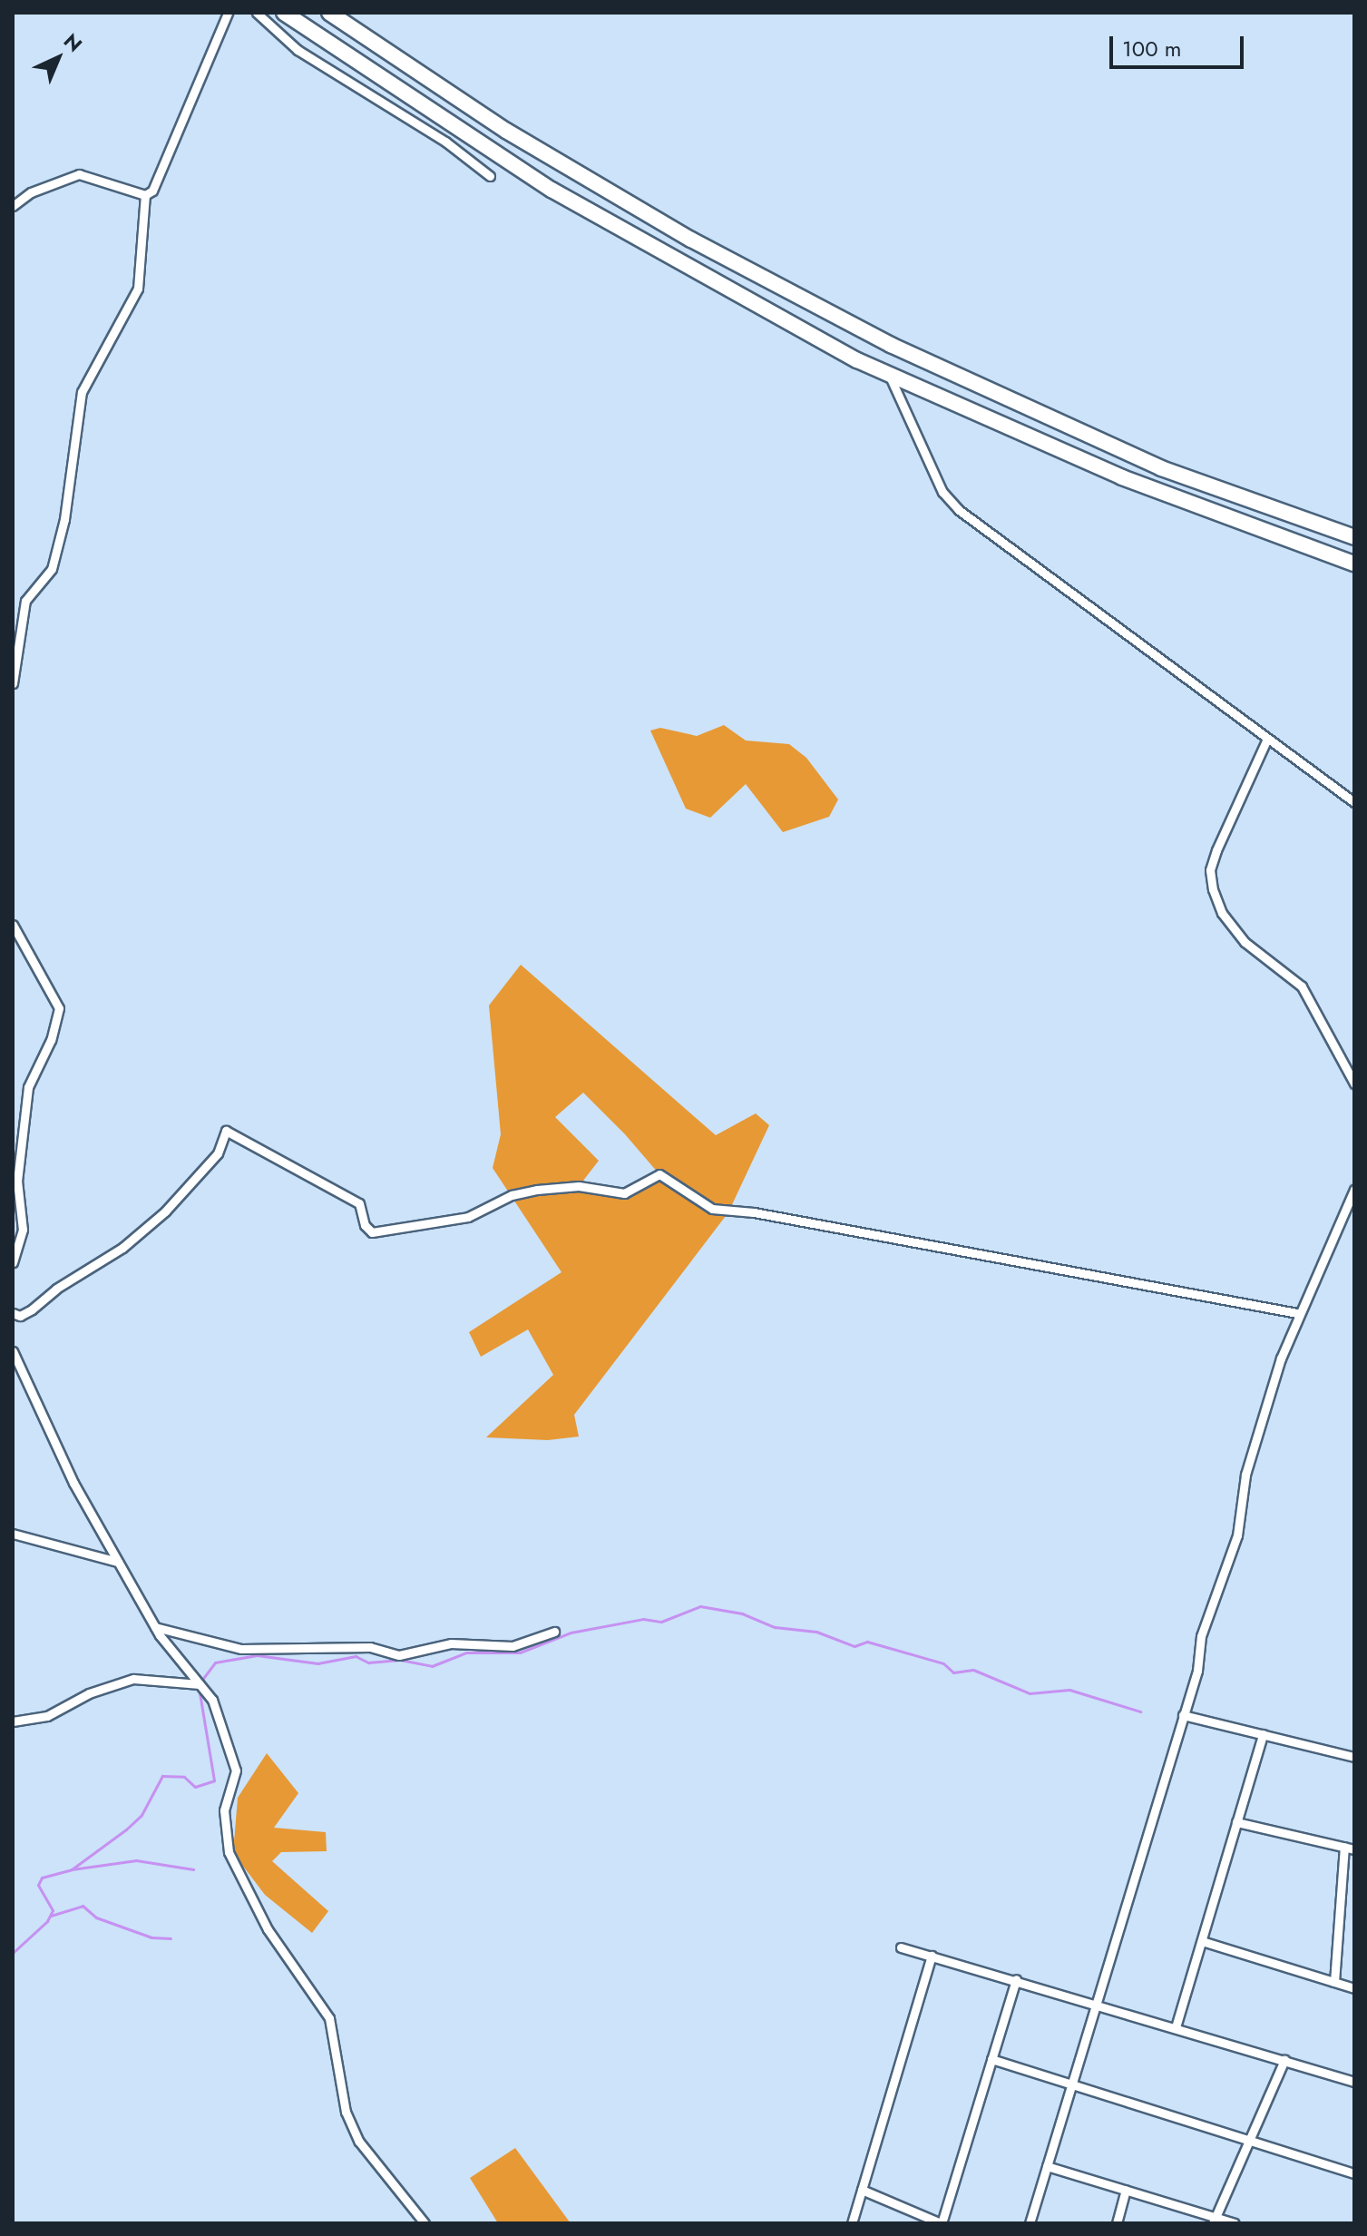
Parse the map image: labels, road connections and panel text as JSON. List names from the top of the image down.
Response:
{
  "scale_bar": "100 m",
  "north": "top right"
}
